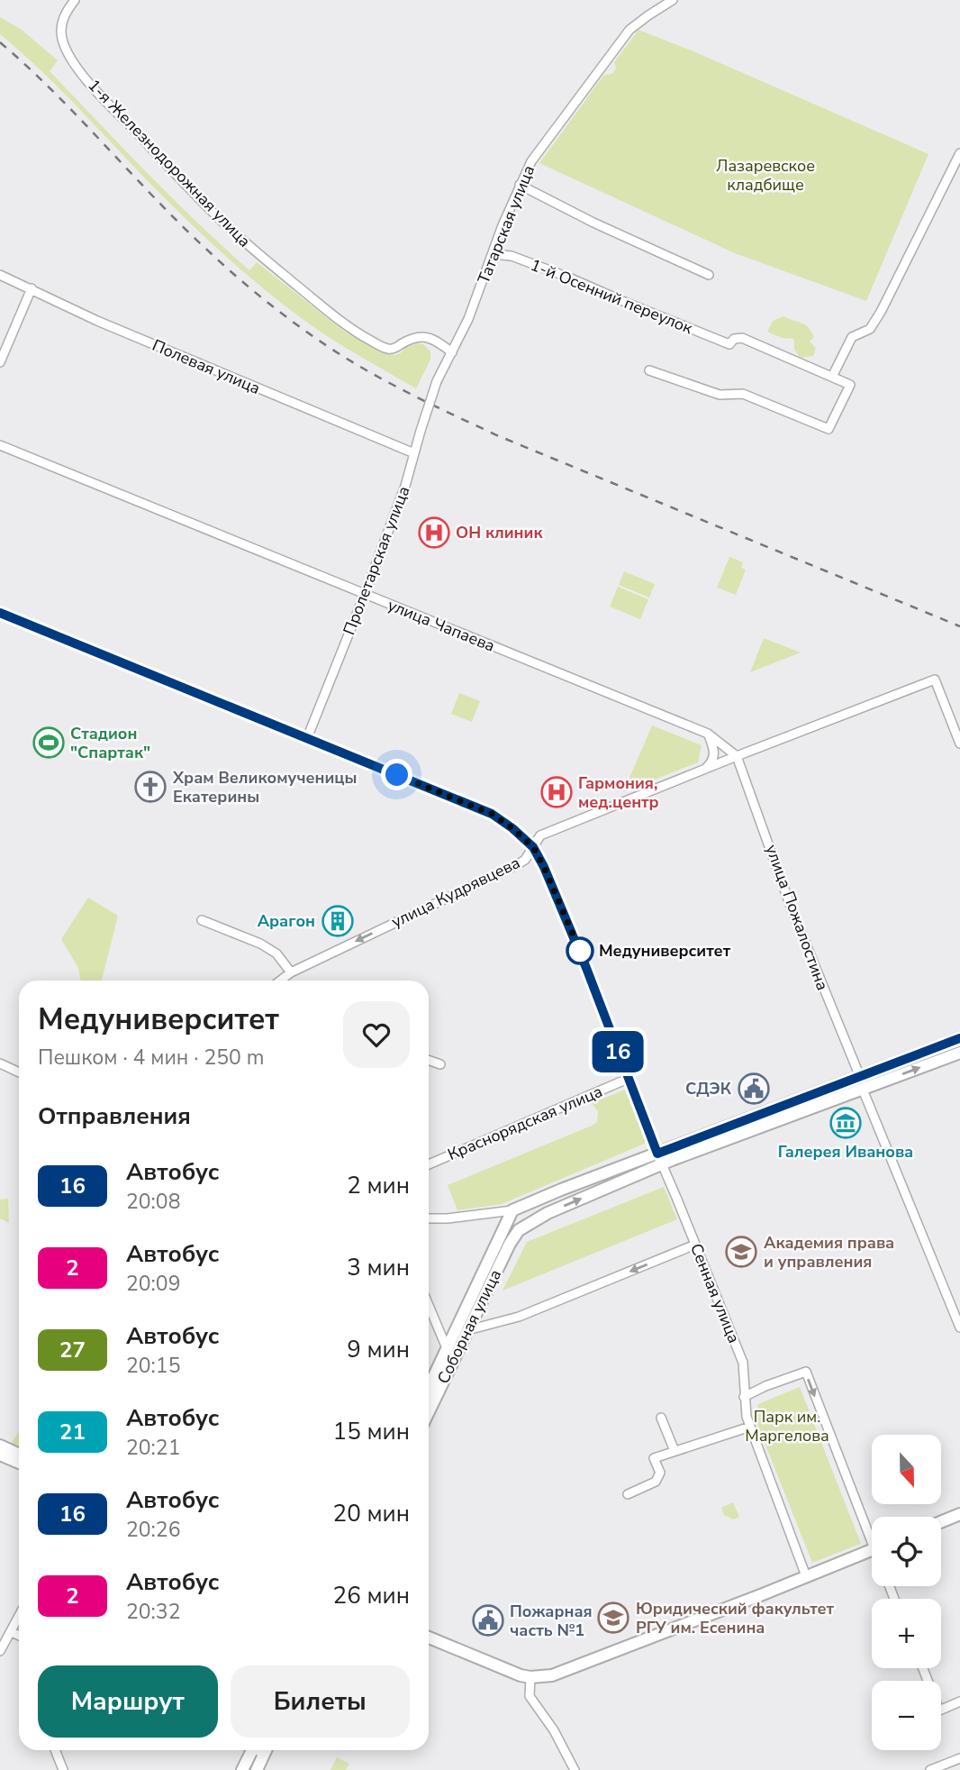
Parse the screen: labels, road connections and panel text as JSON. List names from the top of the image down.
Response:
{
  "streets": {
    "main road": ["Соборная улица"],
    "street": [
      "1-я Железнодорожная улица",
      "Татарская улица",
      "1-й Осенний переулок",
      "Полевая улица",
      "Пролетарская улица",
      "улица Чапаева",
      "улица Кудрявцева",
      "улица Пожалостина",
      "Краснорядская улица",
      "Сенная улица"
    ]
  },
  "crossings": [
    ["1-я Железнодорожная улица", "Татарская улица"],
    ["Татарская улица", "1-й Осенний переулок"],
    ["Татарская улица", "Пролетарская улица"],
    ["Полевая улица", "Пролетарская улица"],
    ["Пролетарская улица", "улица Чапаева"],
    ["улица Чапаева", "улица Кудрявцева"],
    ["улица Чапаева", "улица Пожалостина"],
    ["улица Кудрявцева", "улица Пожалостина"],
    ["улица Кудрявцева", "Сенная улица"],
    ["Краснорядская улица", "Сенная улица"],
    ["Сенная улица", "Соборная улица"]
  ],
  "parks": ["Лазаревское кладбище", "Парк им. Маргелова"],
  "places": {
    "hospital": ["ОН клиник", "Гармония, мед.центр"],
    "sports": ["Стадион \"Спартак\""],
    "church": ["Храм Великомученицы Екатерины"],
    "building": ["Арагон"],
    "other": ["Медуниверситет"],
    "public building": ["СДЭК", "Пожарная часть №1"],
    "museum": ["Галерея Иванова"],
    "school or university": ["Академия права и управления", "Юридический факультет РГУ им. Есенина"]
  },
  "lines": ["bus line 16"],
  "north": "bottom",
  "page": {
    "on_map": "16",
    "heading": [
      ["Медуниверситет", "Пешком · 4 мин · 250 m"],
      "Отправления"
    ],
    "list": [
      {
        "mark": "16",
        "name": "Автобус",
        "note": "20:08",
        "value": "2 мин"
      },
      {
        "mark": "2",
        "name": "Автобус",
        "note": "20:09",
        "value": "3 мин"
      },
      {
        "mark": "27",
        "name": "Автобус",
        "note": "20:15",
        "value": "9 мин"
      },
      {
        "mark": "21",
        "name": "Автобус",
        "note": "20:21",
        "value": "15 мин"
      },
      {
        "mark": "16",
        "name": "Автобус",
        "note": "20:26",
        "value": "20 мин"
      },
      {
        "mark": "2",
        "name": "Автобус",
        "note": "20:32",
        "value": "26 мин"
      }
    ],
    "map_buttons": ["+", "−"],
    "buttons": ["Маршрут", "Билеты"]
  }
}
